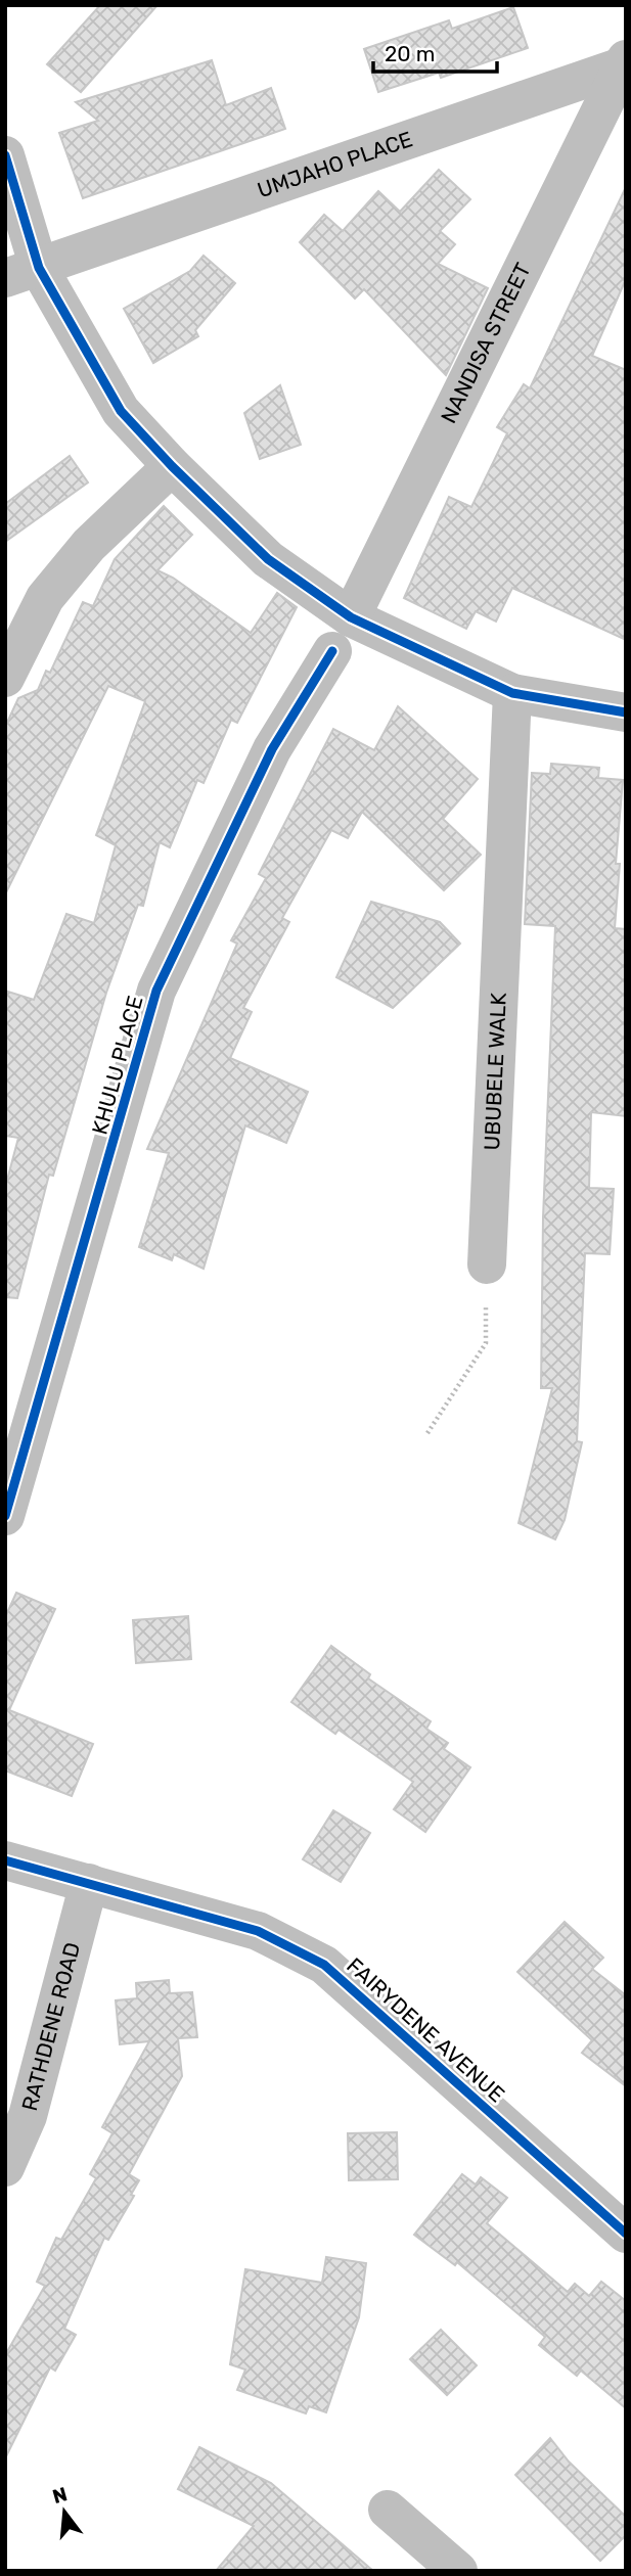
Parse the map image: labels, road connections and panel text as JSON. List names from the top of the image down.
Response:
{
  "streets": {
    "street": [
      "UMJAHO PLACE",
      "NANDISA STREET",
      "KHULU PLACE",
      "UBUBELE WALK",
      "RATHDENE ROAD",
      "FAIRYDENE AVENUE"
    ]
  },
  "crossings": [
    ["UMJAHO PLACE", "NANDISA STREET"],
    ["RATHDENE ROAD", "FAIRYDENE AVENUE"]
  ],
  "scale_bar": "20 m",
  "north": "top"
}
